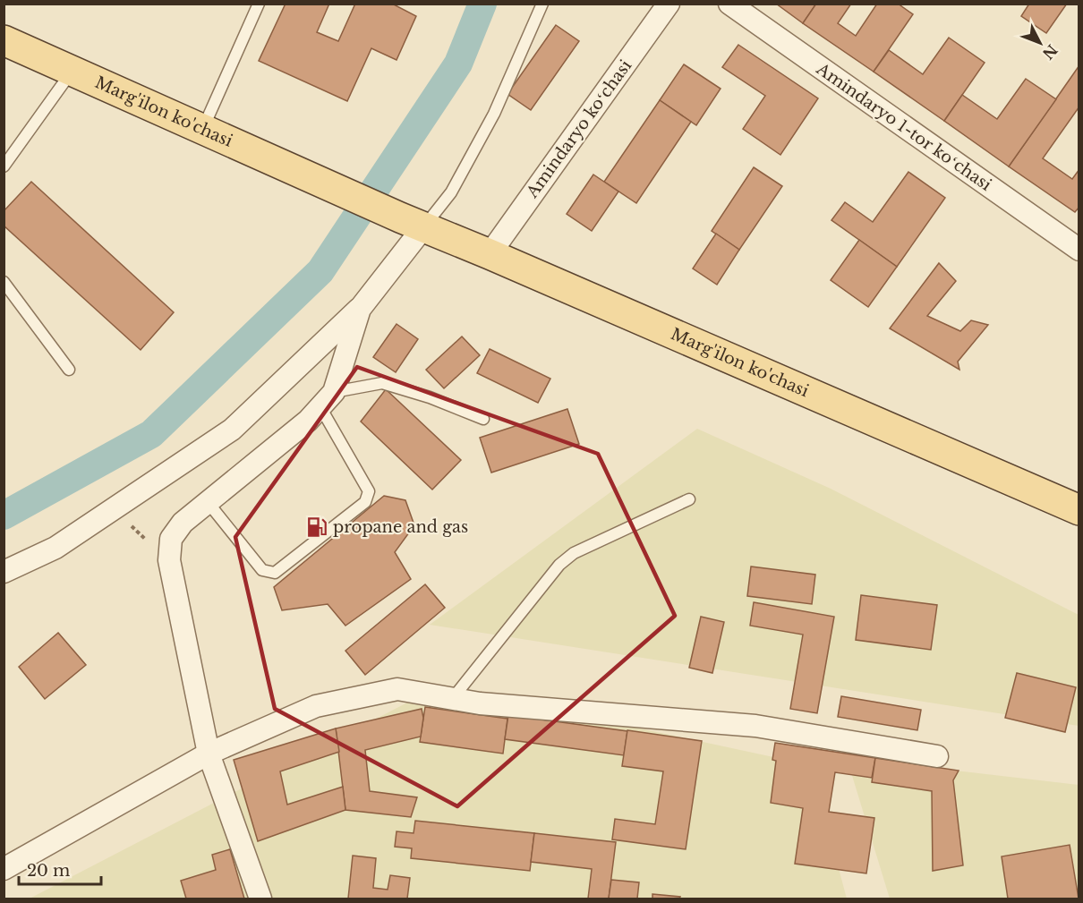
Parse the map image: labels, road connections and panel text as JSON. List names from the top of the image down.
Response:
{
  "streets": {
    "main road": ["Marg'ilon ko'chasi"],
    "street": ["Amindaryo 1-tor koʻchasi", "Amindaryo koʻchasi"]
  },
  "crossings": [
    ["Marg'ilon ko'chasi", "Amindaryo koʻchasi"]
  ],
  "places": {
    "fuel station": ["propane and gas"]
  },
  "scale_bar": "20 m",
  "north": "bottom right"
}
